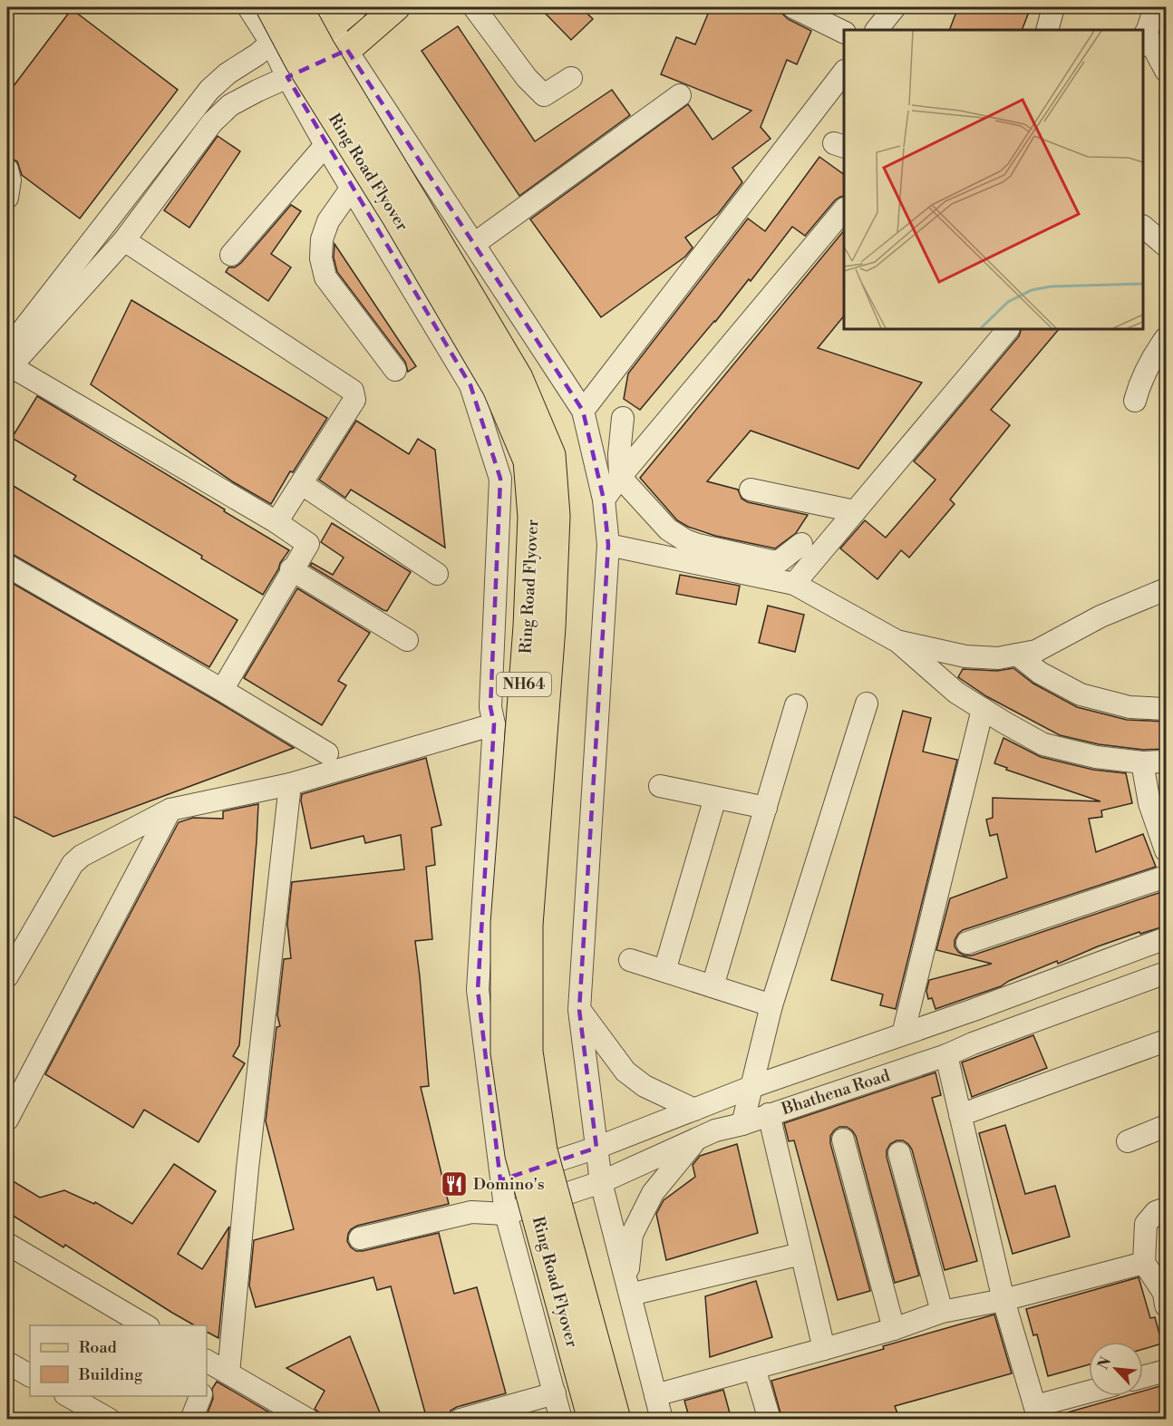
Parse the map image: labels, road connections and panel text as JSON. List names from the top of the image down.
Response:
{
  "streets": {
    "highway": ["Ring Road Flyover", "NH64"],
    "street": ["Bhathena Road"]
  },
  "places": {
    "restaurant": ["Domino's"]
  },
  "legend": ["Road", "Building"],
  "north": "top left"
}
